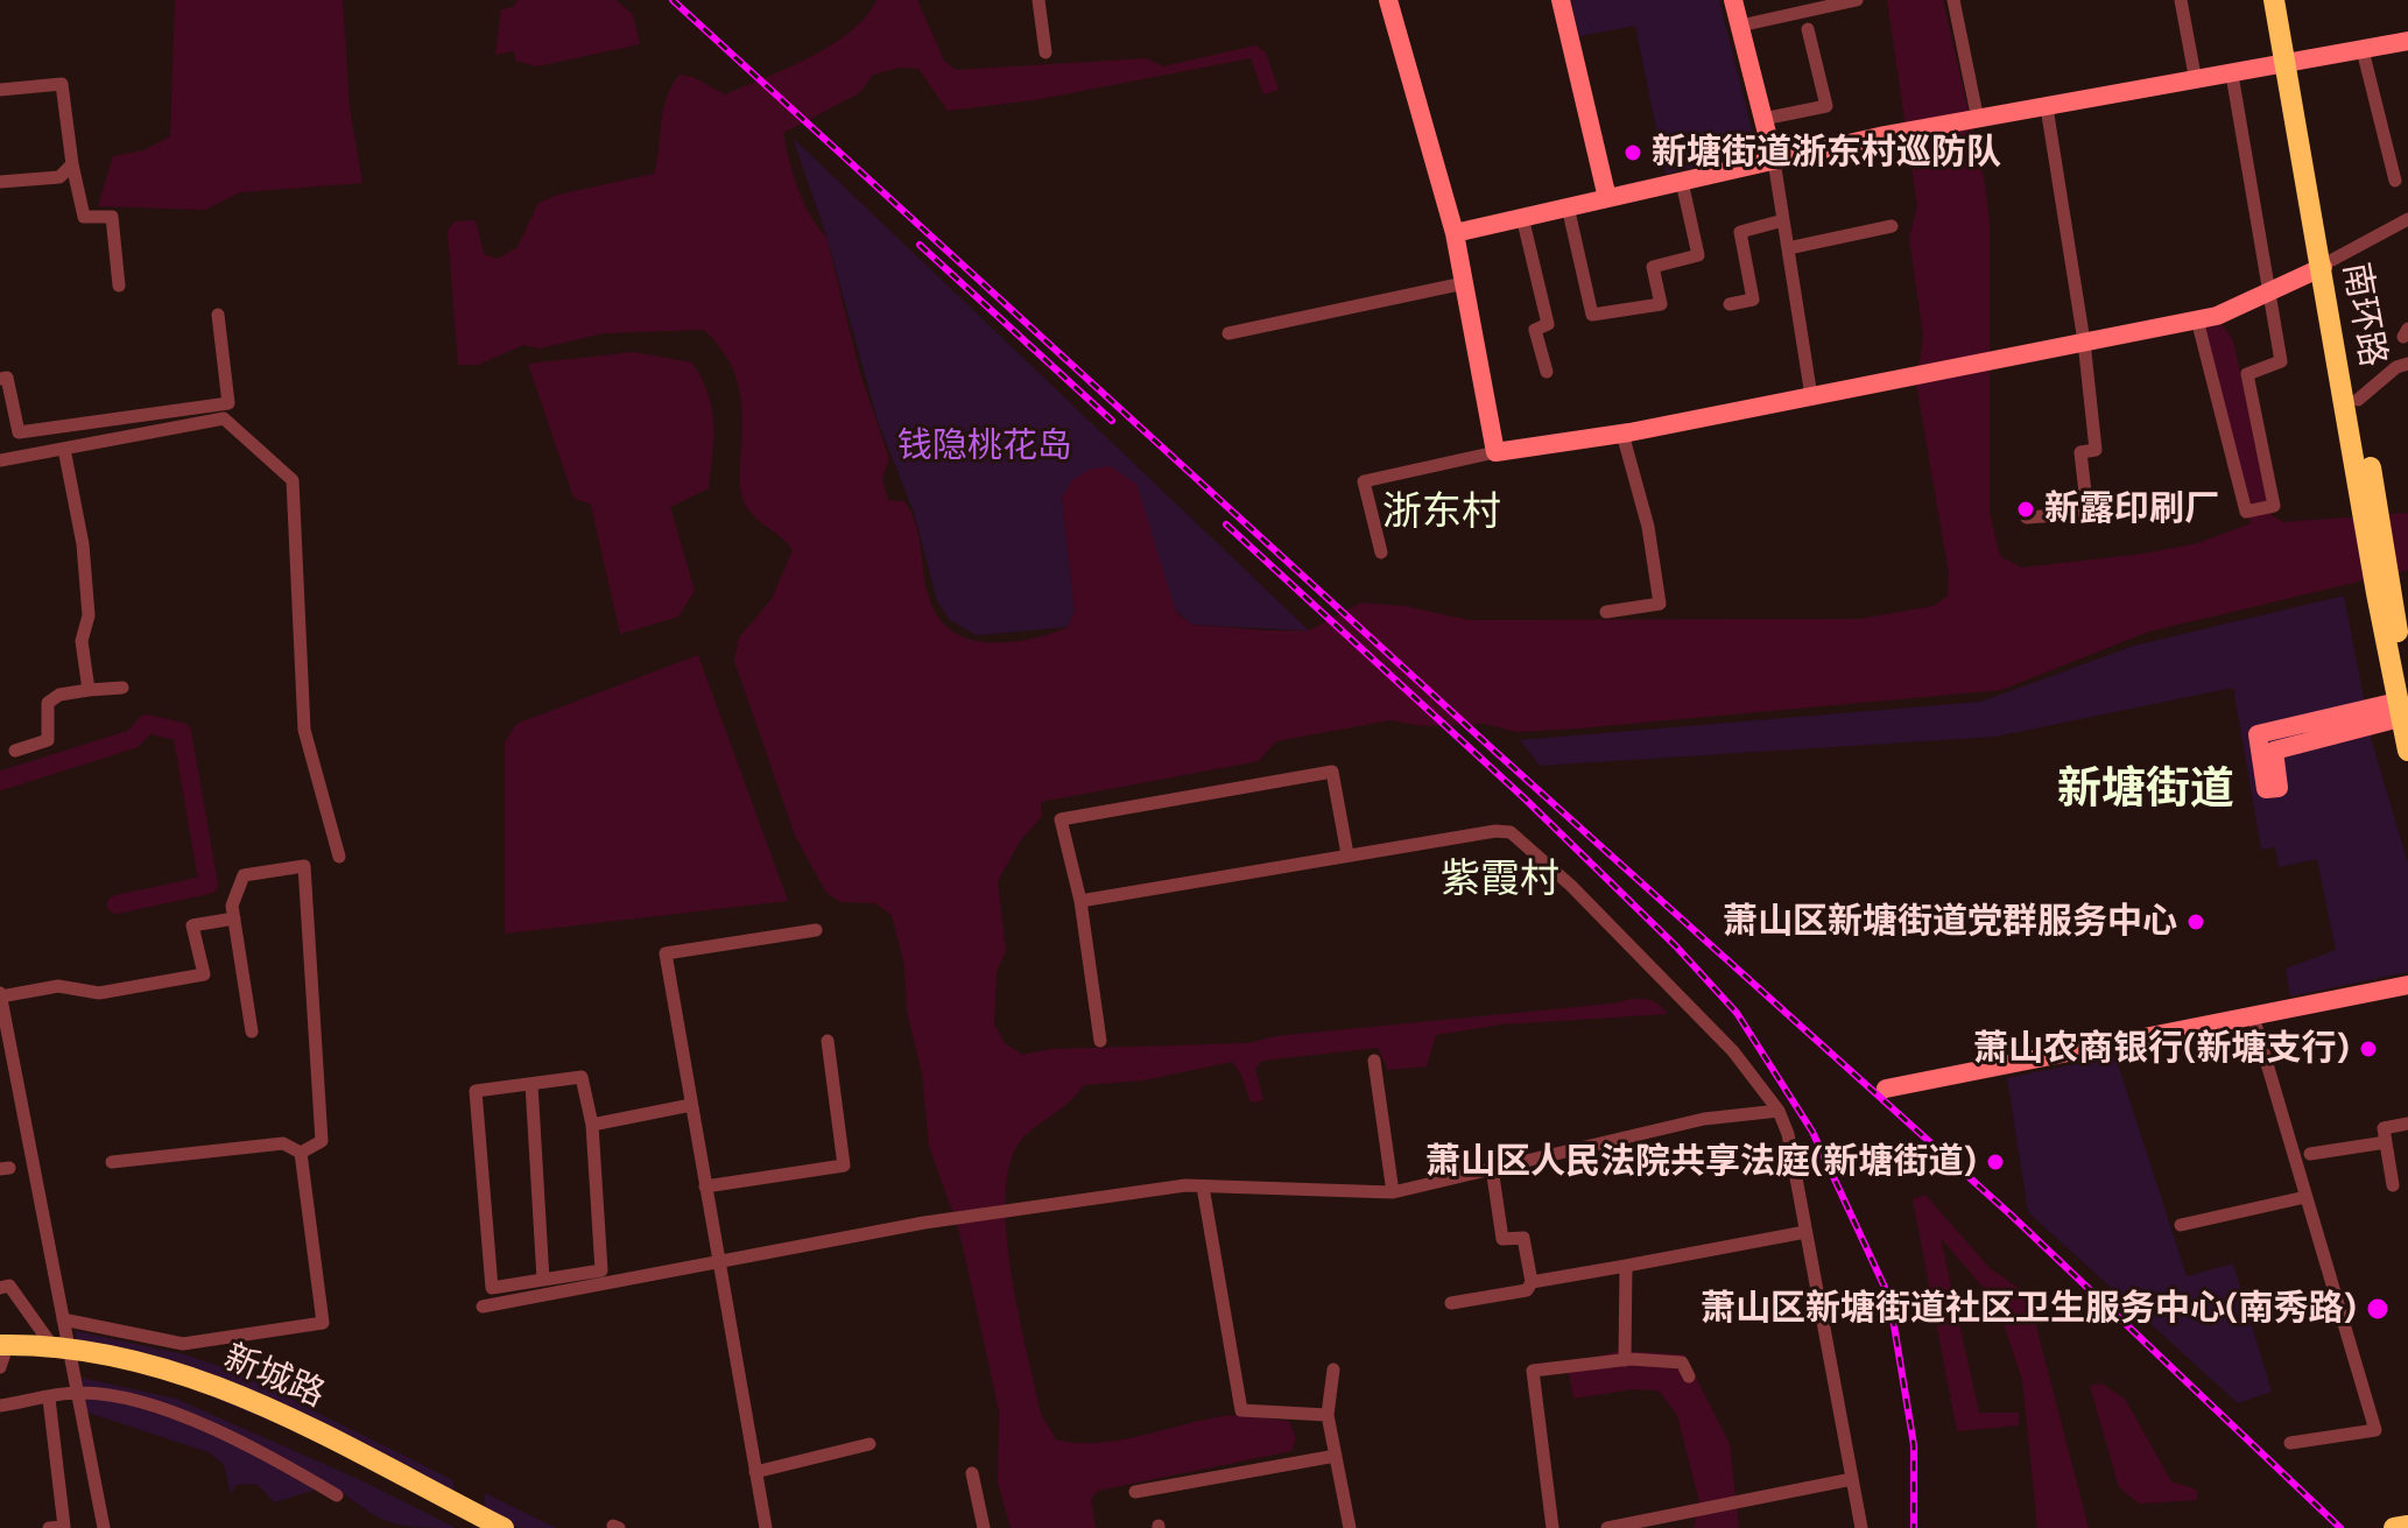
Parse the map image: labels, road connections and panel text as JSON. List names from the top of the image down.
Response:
{
  "streets": {
    "main road": ["南环路", "新城路"]
  },
  "districts": ["浙东村", "新塘街道", "紫霞村"],
  "parks": ["钱隐桃花岛"],
  "places": [
    "新塘街道浙东村巡防队",
    "新露印刷厂",
    "萧山区新塘街道党群服务中心",
    "萧山农商银行(新塘支行)",
    "萧山区人民法院共享法庭(新塘街道)",
    "萧山区新塘街道社区卫生服务中心(南秀路)"
  ]
}
